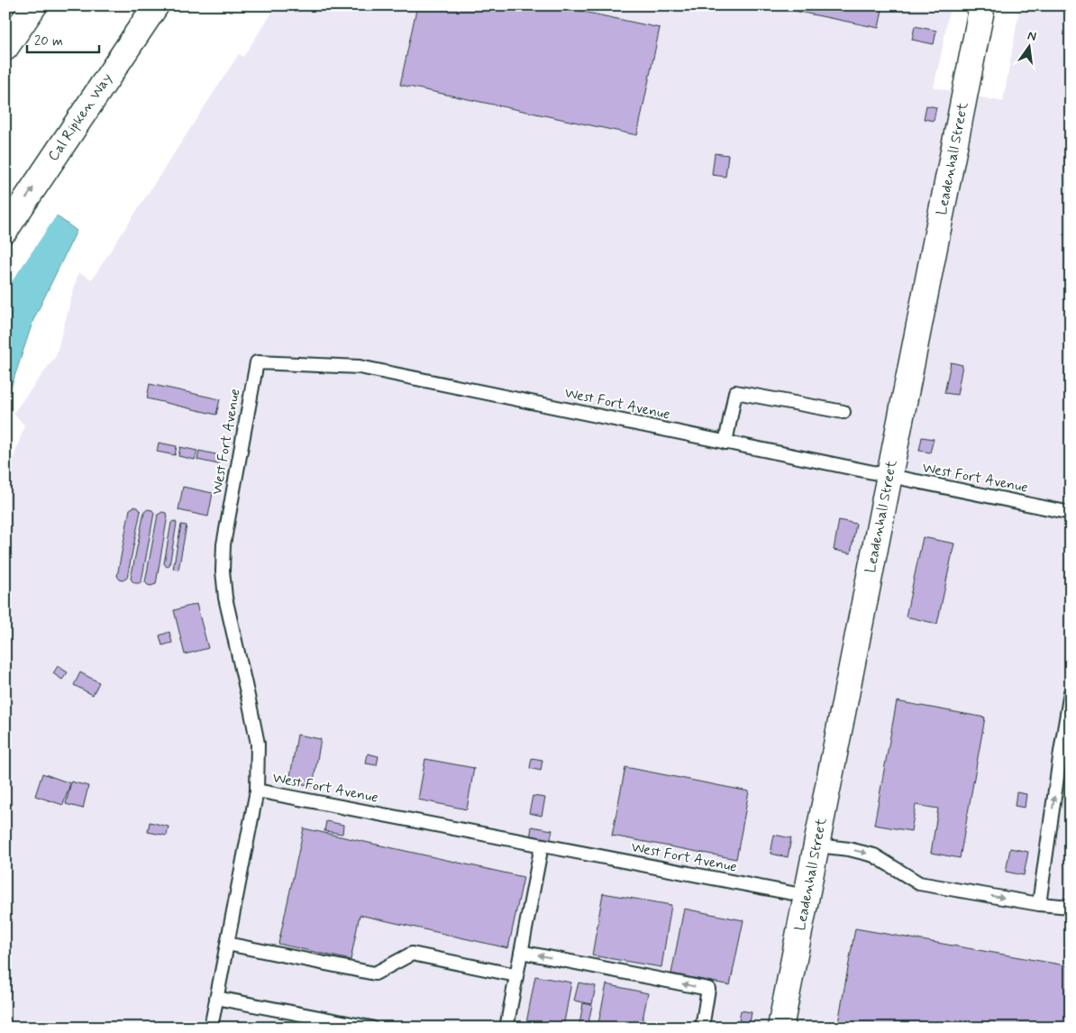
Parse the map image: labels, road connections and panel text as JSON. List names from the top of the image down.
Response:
{
  "streets": {
    "main road": ["Cal Ripken Way", "Leadenhall Street"],
    "lane": ["West Fort Avenue"]
  },
  "crossings": [
    ["Leadenhall Street", "West Fort Avenue"]
  ],
  "one_way": ["Cal Ripken Way"],
  "scale_bar": "20 m",
  "north": "top"
}
